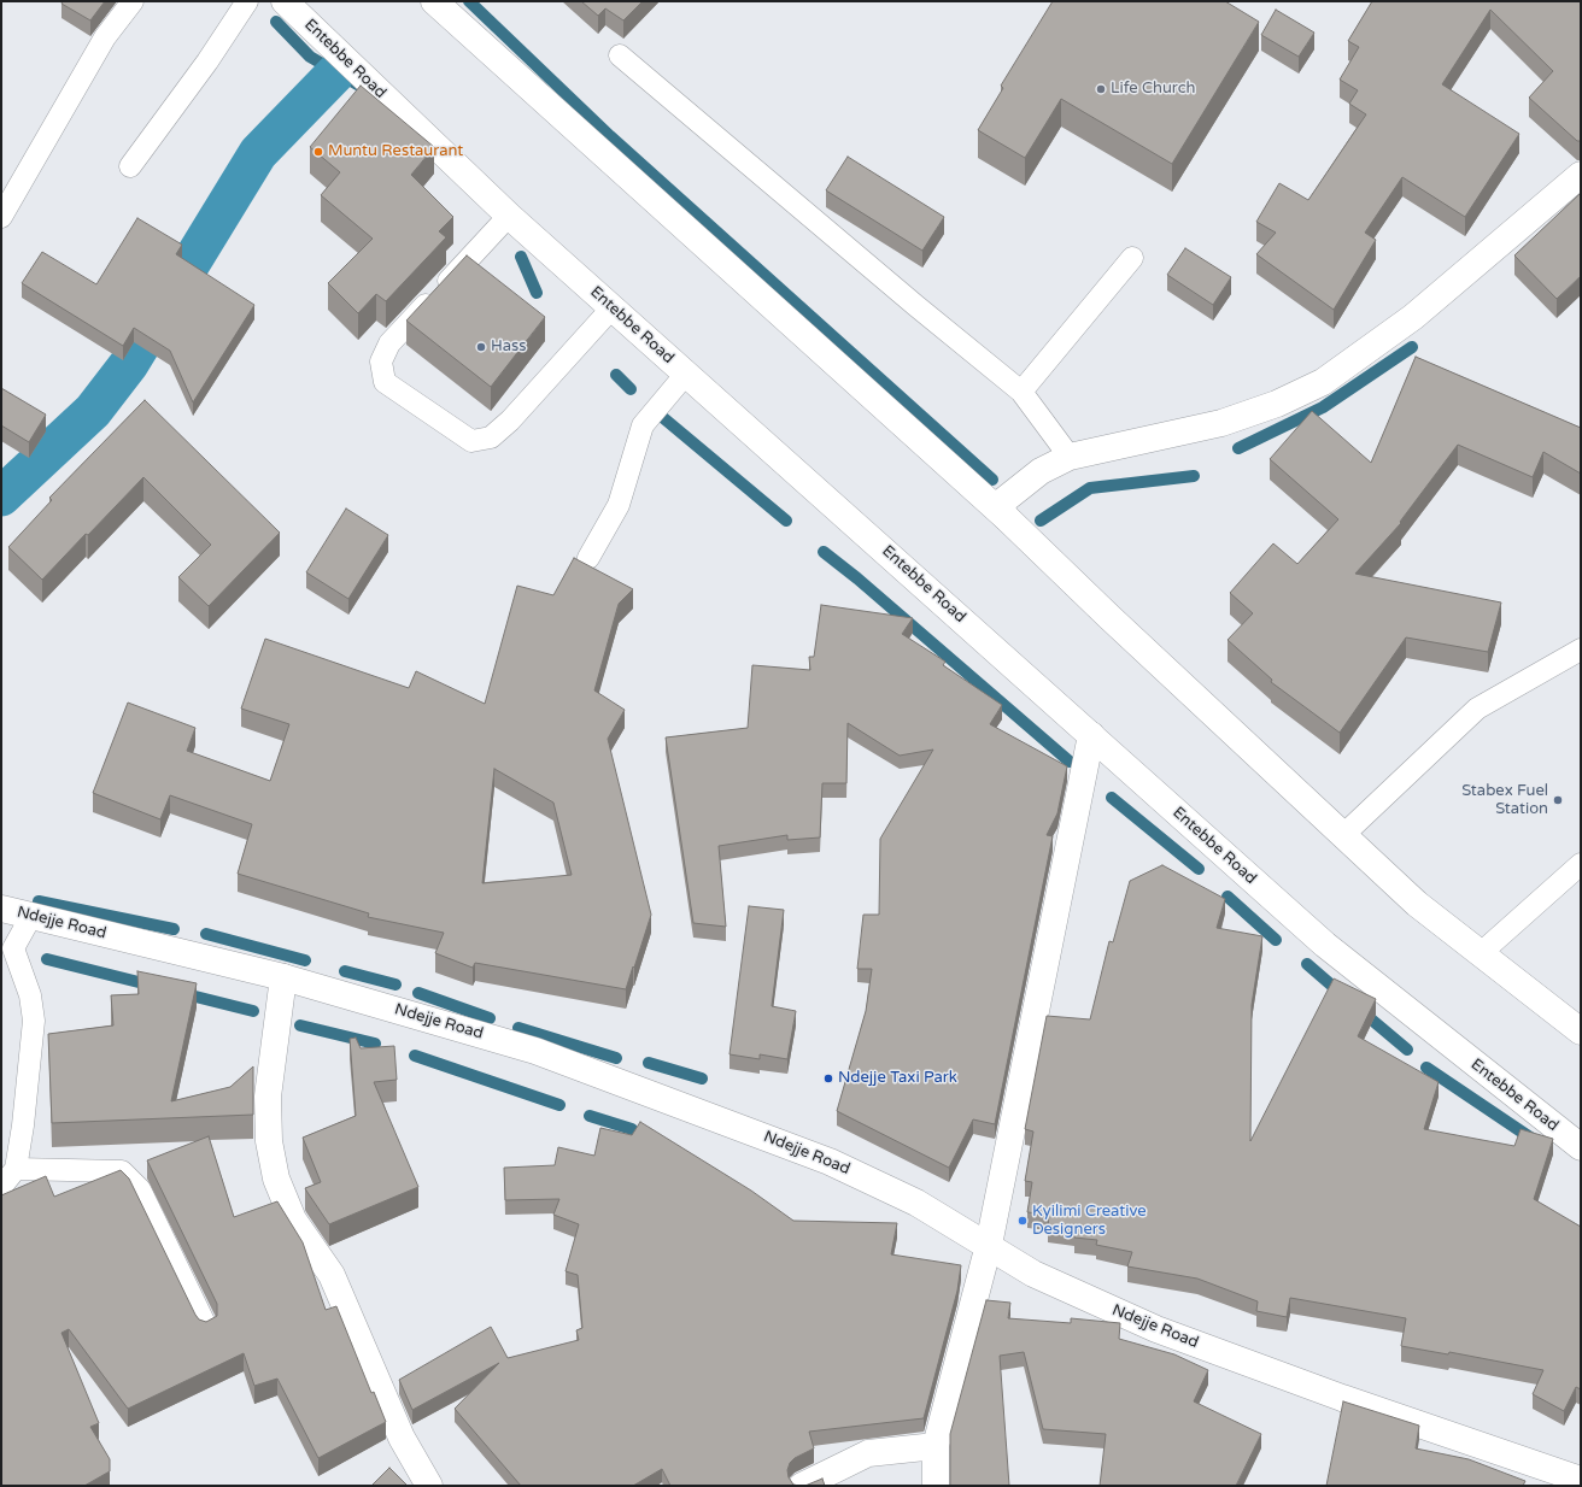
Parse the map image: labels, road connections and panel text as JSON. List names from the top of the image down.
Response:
{
  "streets": {
    "street": ["Entebbe Road", "Ndejje Road"]
  },
  "places": [
    "Life Church",
    "Muntu Restaurant",
    "Hass",
    "Stabex Fuel Station",
    "Ndejje Taxi Park",
    "Kyilimi Creative Designers"
  ]
}
